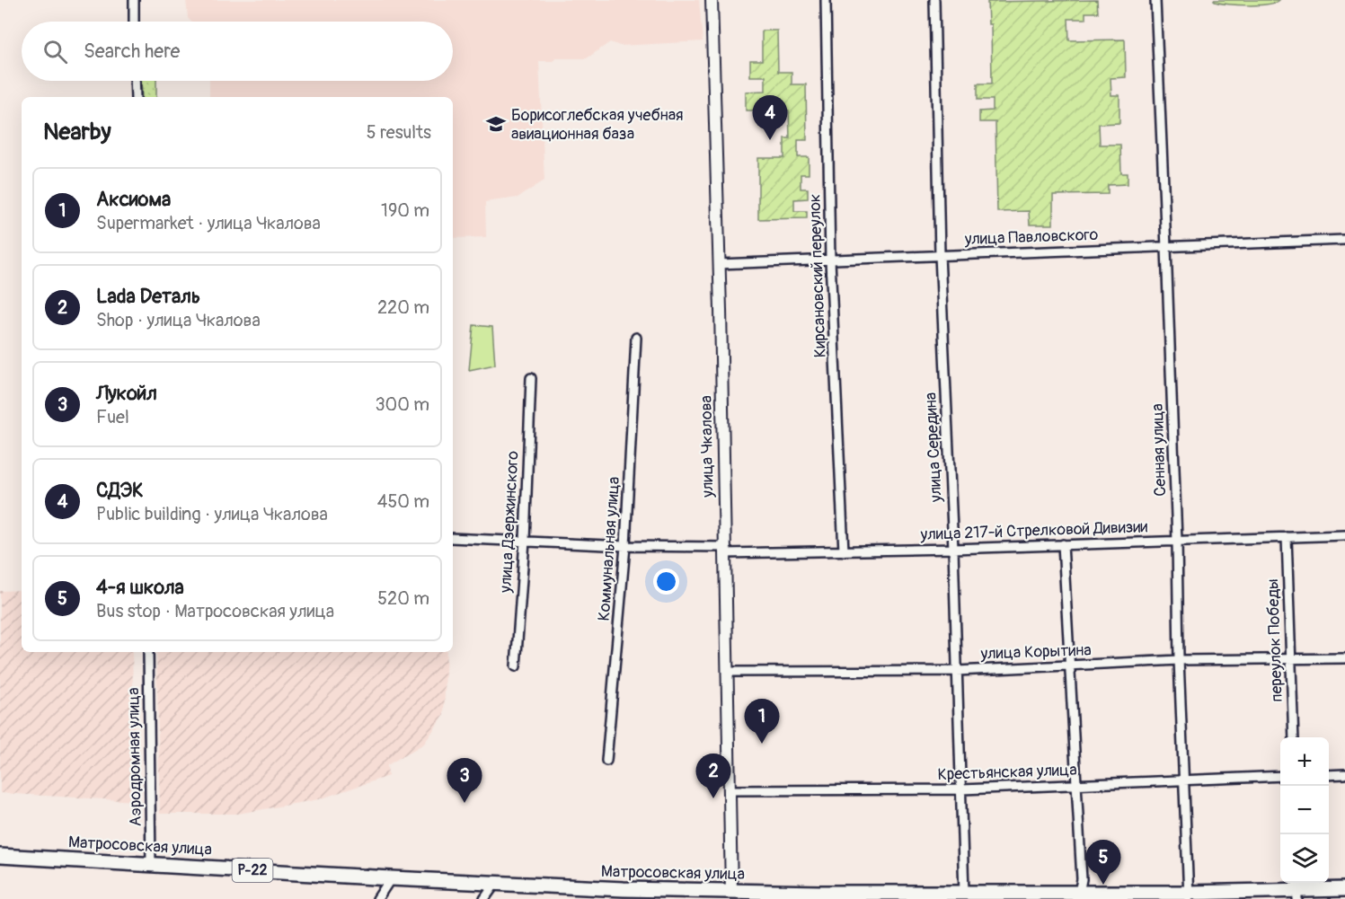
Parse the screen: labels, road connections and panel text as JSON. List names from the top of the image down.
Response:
{
  "streets": {
    "highway": ["Матросовская улица", "Р-22"],
    "street": [
      "улица Павловского",
      "Кирсановский переулок",
      "улица Чкалова",
      "улица Середина",
      "Сенная улица",
      "улица Дзержинского",
      "улица 217-й Стрелковой Дивизии",
      "Коммунальная улица",
      "переулок Победы",
      "улица Корытина",
      "Аэродромная улица",
      "Крестьянская улица"
    ]
  },
  "crossings": [
    ["улица Павловского", "Кирсановский переулок"],
    ["улица Павловского", "улица Чкалова"],
    ["улица Павловского", "улица Середина"],
    ["улица Павловского", "Сенная улица"],
    ["Кирсановский переулок", "улица 217-й Стрелковой Дивизии"],
    ["улица Чкалова", "улица 217-й Стрелковой Дивизии"],
    ["улица Чкалова", "улица Корытина"],
    ["улица Чкалова", "Крестьянская улица"],
    ["улица Чкалова", "Матросовская улица"],
    ["улица Середина", "улица 217-й Стрелковой Дивизии"],
    ["улица Середина", "улица Корытина"],
    ["улица Середина", "Крестьянская улица"],
    ["улица Середина", "Матросовская улица"],
    ["Сенная улица", "улица 217-й Стрелковой Дивизии"],
    ["Сенная улица", "улица Корытина"],
    ["Сенная улица", "Крестьянская улица"],
    ["Сенная улица", "Матросовская улица"],
    ["улица Дзержинского", "улица 217-й Стрелковой Дивизии"],
    ["улица 217-й Стрелковой Дивизии", "Коммунальная улица"],
    ["улица 217-й Стрелковой Дивизии", "переулок Победы"],
    ["переулок Победы", "улица Корытина"],
    ["Аэродромная улица", "Матросовская улица"]
  ],
  "places": {
    "school or university": ["Борисоглебская учебная авиационная база"]
  },
  "page": {
    "search": "Search here",
    "pins": [
      "4",
      "1",
      "2",
      "3",
      "5"
    ],
    "heading": ["Nearby", "5 results"],
    "list": [
      {
        "mark": "1",
        "name": "Аксиома",
        "note": "Supermarket · улица Чкалова",
        "value": "190 m"
      },
      {
        "mark": "2",
        "name": "Lada Dеталь",
        "note": "Shop · улица Чкалова",
        "value": "220 m"
      },
      {
        "mark": "3",
        "name": "Лукойл",
        "note": "Fuel",
        "value": "300 m"
      },
      {
        "mark": "4",
        "name": "СДЭК",
        "note": "Public building · улица Чкалова",
        "value": "450 m"
      },
      {
        "mark": "5",
        "name": "4-я школа",
        "note": "Bus stop · Матросовская улица",
        "value": "520 m"
      }
    ],
    "map_buttons": ["+", "−"]
  }
}
